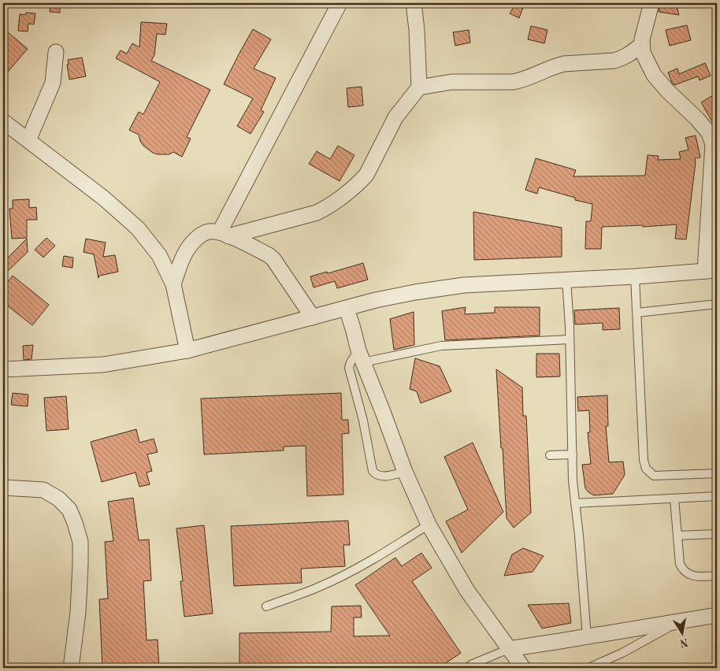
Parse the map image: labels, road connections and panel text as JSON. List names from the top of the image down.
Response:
{
  "north": "bottom"
}
